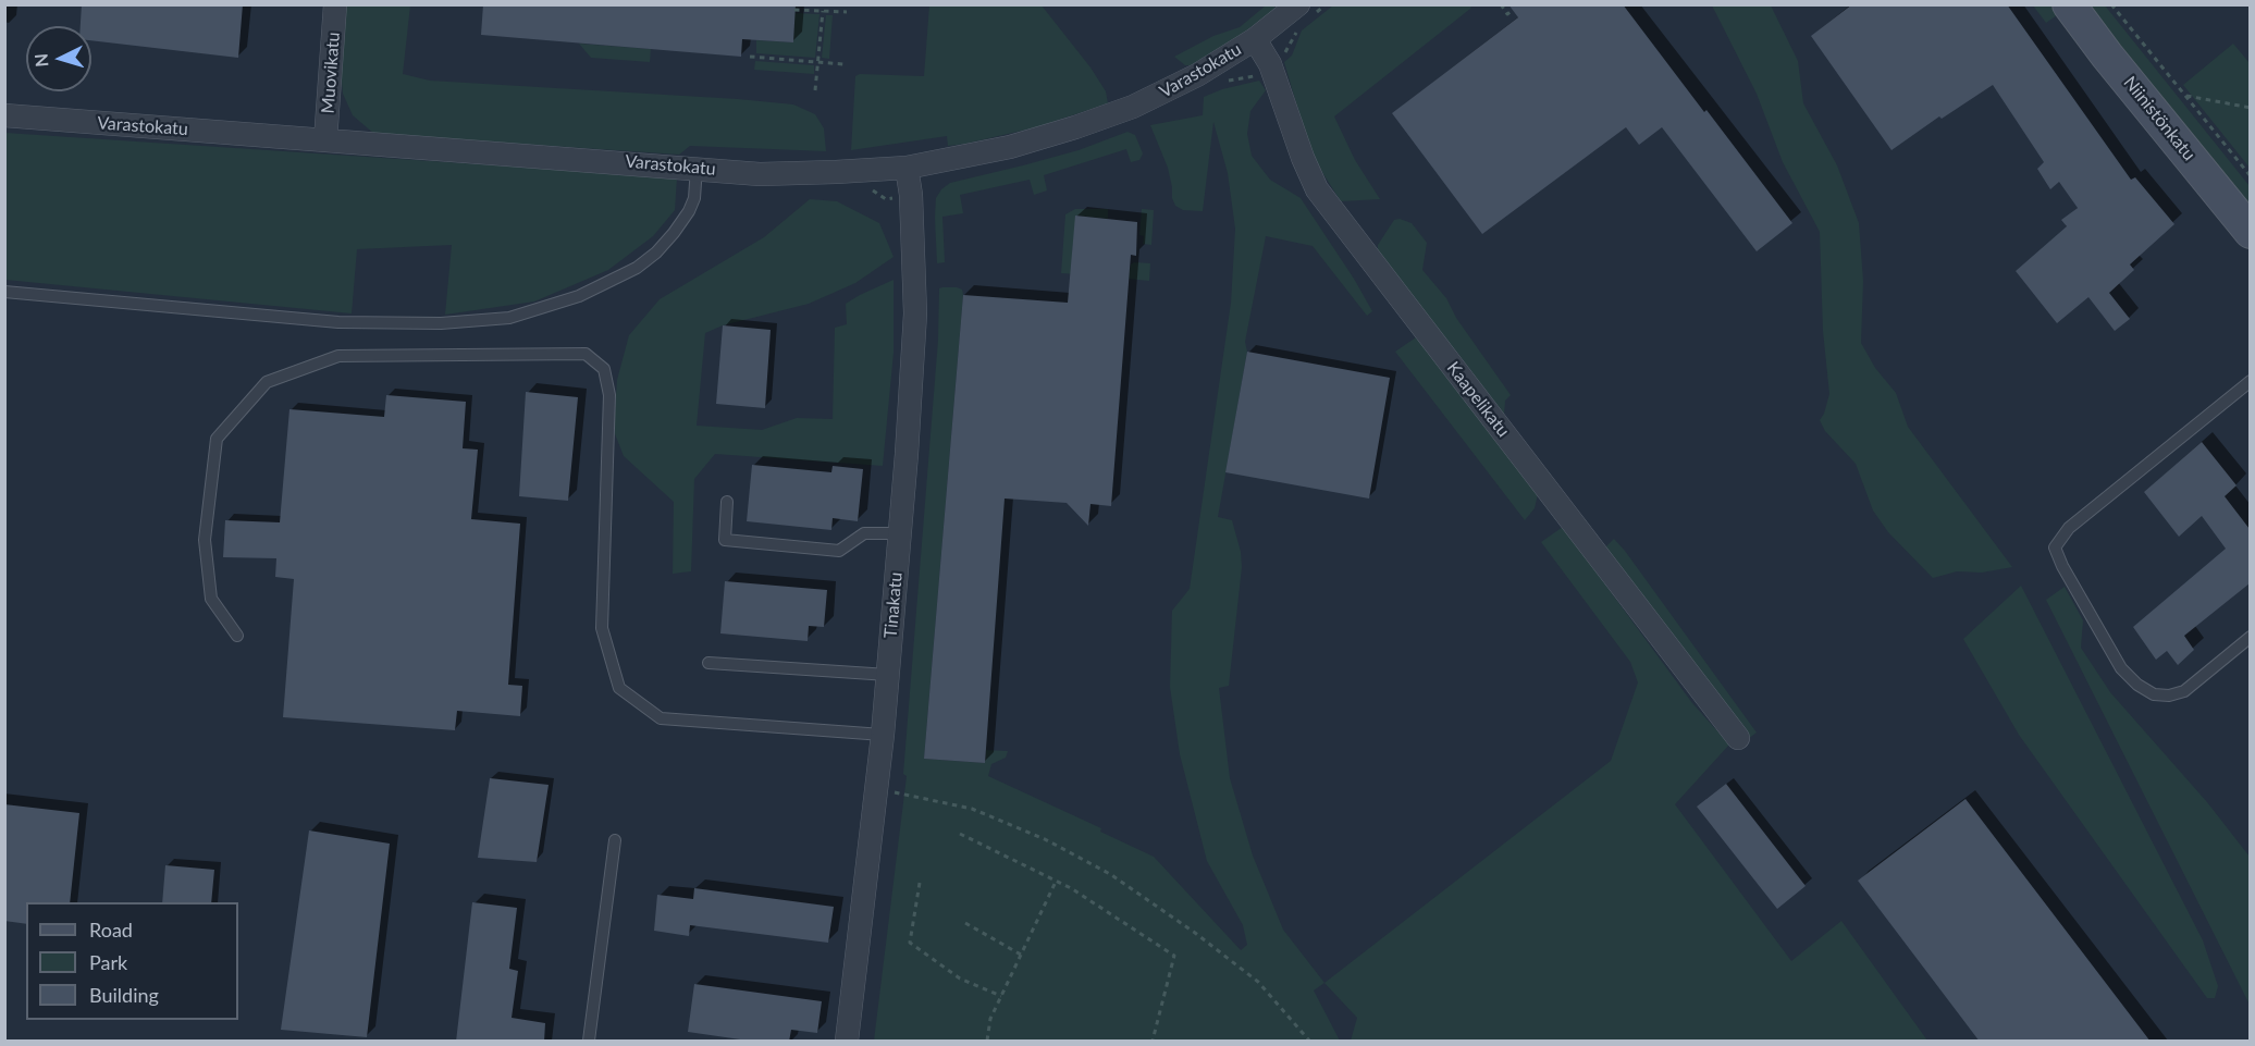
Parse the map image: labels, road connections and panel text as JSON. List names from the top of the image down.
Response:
{
  "streets": {
    "street": [
      "Varastokatu",
      "Muovikatu",
      "Niinistönkatu",
      "Kaapelikatu",
      "Tinakatu"
    ]
  },
  "crossings": [
    ["Varastokatu", "Muovikatu"],
    ["Varastokatu", "Kaapelikatu"],
    ["Varastokatu", "Tinakatu"]
  ],
  "legend": ["Road", "Park", "Building"],
  "north": "left"
}
